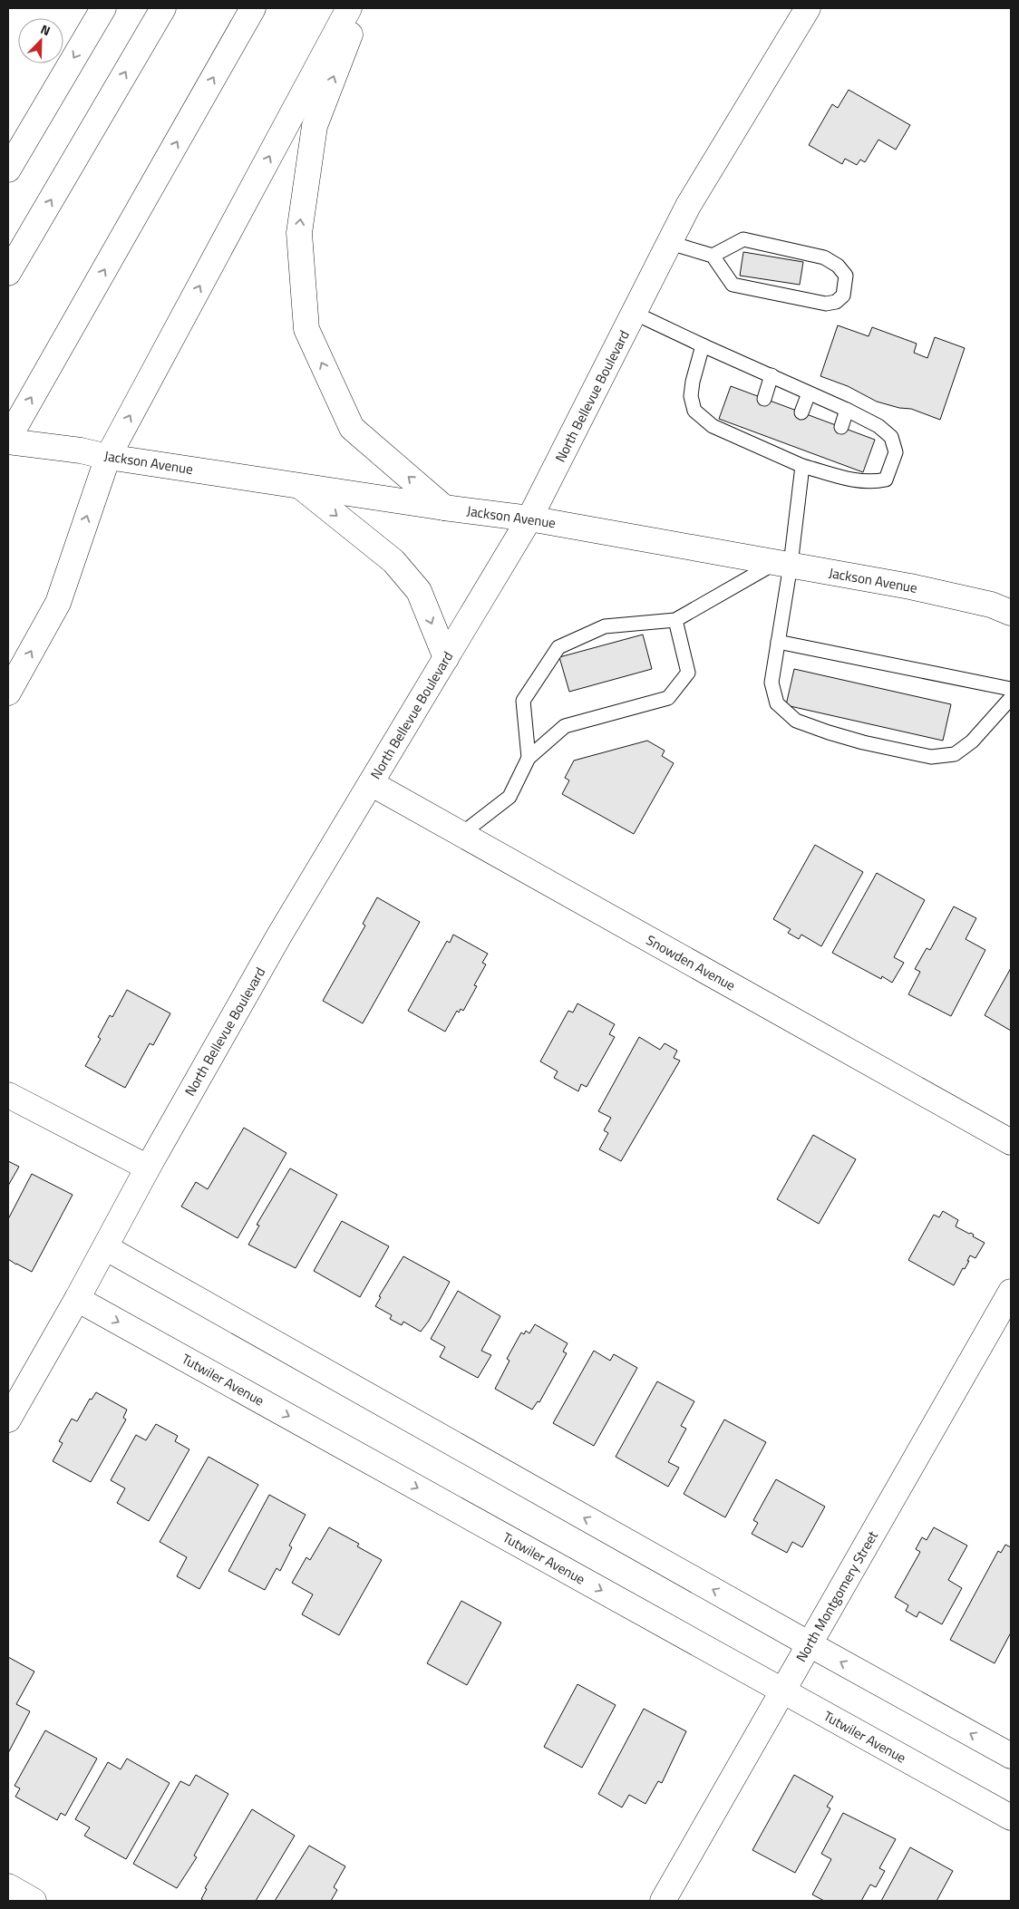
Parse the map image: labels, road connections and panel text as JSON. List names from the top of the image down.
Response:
{
  "streets": {
    "main road": [
      "North Bellevue Boulevard",
      "Jackson Avenue",
      "Snowden Avenue",
      "Tutwiler Avenue",
      "North Montgomery Street"
    ]
  },
  "crossings": [
    ["North Bellevue Boulevard", "Jackson Avenue"],
    ["North Bellevue Boulevard", "Snowden Avenue"],
    ["North Bellevue Boulevard", "Tutwiler Avenue"],
    ["Tutwiler Avenue", "North Montgomery Street"]
  ],
  "north": "top right"
}
